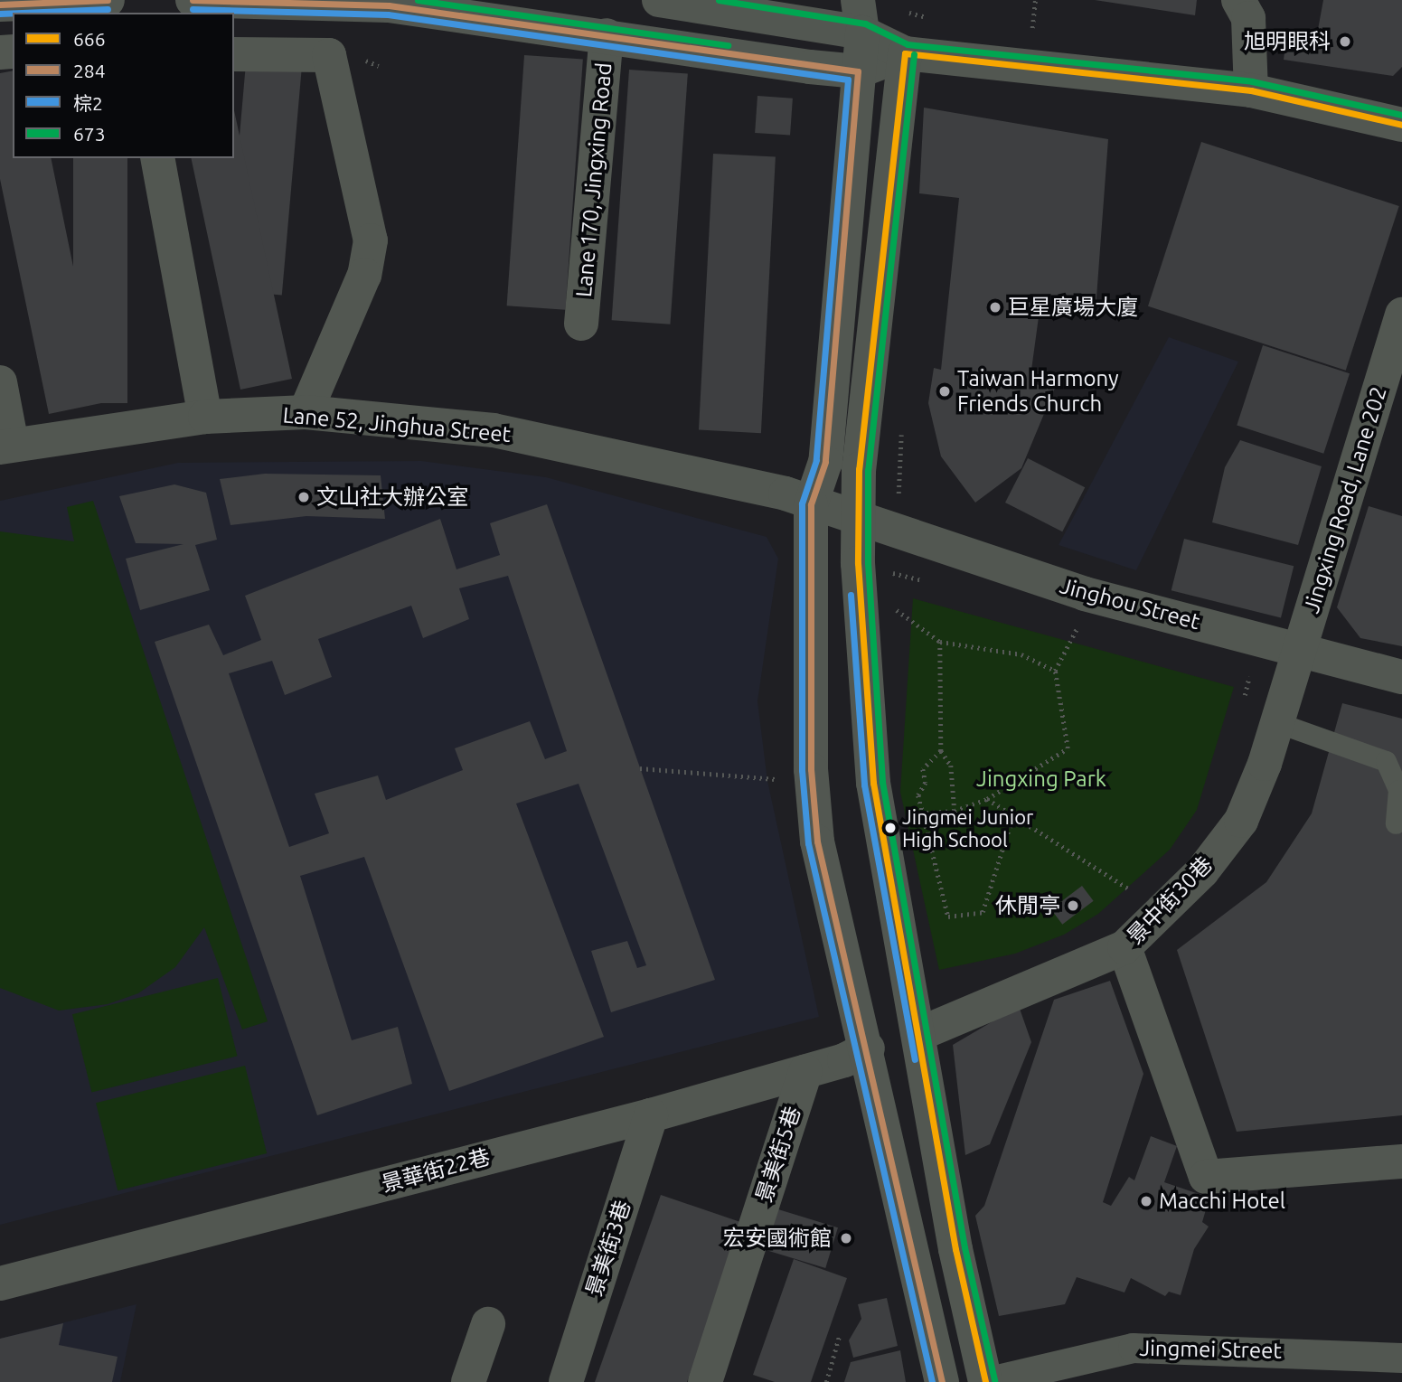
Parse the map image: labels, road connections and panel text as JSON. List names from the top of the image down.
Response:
{
  "streets": {
    "street": [
      "Lane 170, Jingxing Road",
      "Lane 52, Jinghua Street",
      "Jingxing Road, Lane 202",
      "Jinghou Street",
      "景中街30巷",
      "景美街5巷",
      "景華街22巷",
      "景美街3巷",
      "Jingmei Street"
    ]
  },
  "crossings": [
    ["Lane 52, Jinghua Street", "Jinghou Street"],
    ["Jingxing Road, Lane 202", "Jinghou Street"],
    ["Jingxing Road, Lane 202", "景中街30巷"],
    ["Jinghou Street", "景中街30巷"],
    ["景美街5巷", "景華街22巷"],
    ["景華街22巷", "景美街3巷"]
  ],
  "parks": ["Jingxing Park"],
  "places": [
    "旭明眼科",
    "巨星廣場大廈",
    "Taiwan Harmony Friends Church",
    "文山社大辦公室",
    "Jingmei Junior High School",
    "休閒亭",
    "Macchi Hotel",
    "宏安國術館"
  ],
  "lines": [
    "transit line 284",
    "transit line 673",
    "transit line 棕2",
    "transit line 666"
  ],
  "legend": [
    "666",
    "284",
    "棕2",
    "673"
  ]
}
